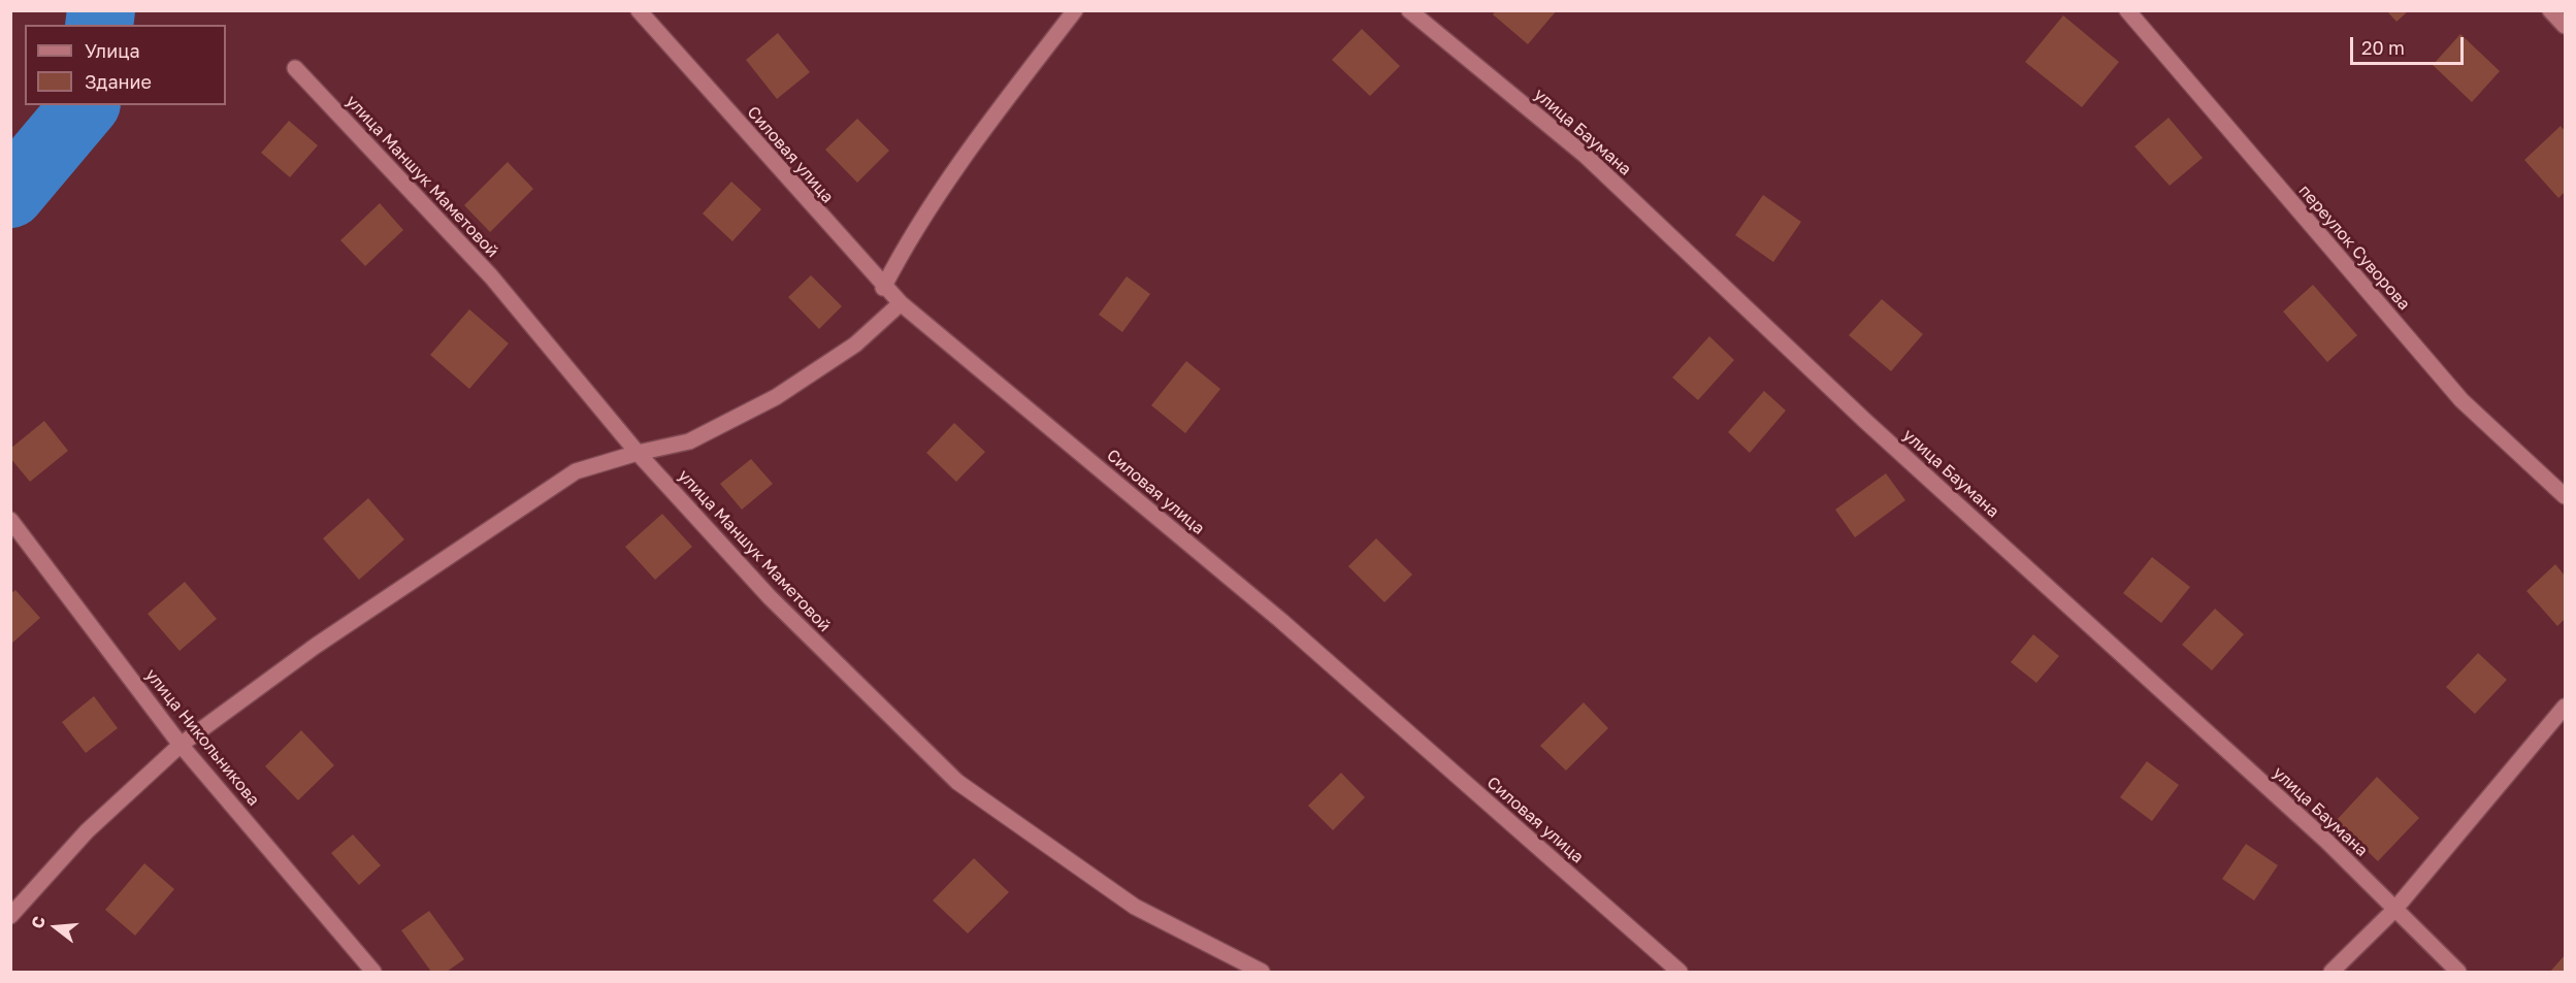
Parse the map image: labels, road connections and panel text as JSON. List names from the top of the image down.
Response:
{
  "streets": {
    "street": [
      "улица Баумана",
      "Силовая улица",
      "улица Маншук Маметовой",
      "переулок Суворова",
      "улица Никольникова"
    ]
  },
  "legend": ["Улица", "Здание"],
  "scale_bar": "20 m",
  "north": "left"
}
